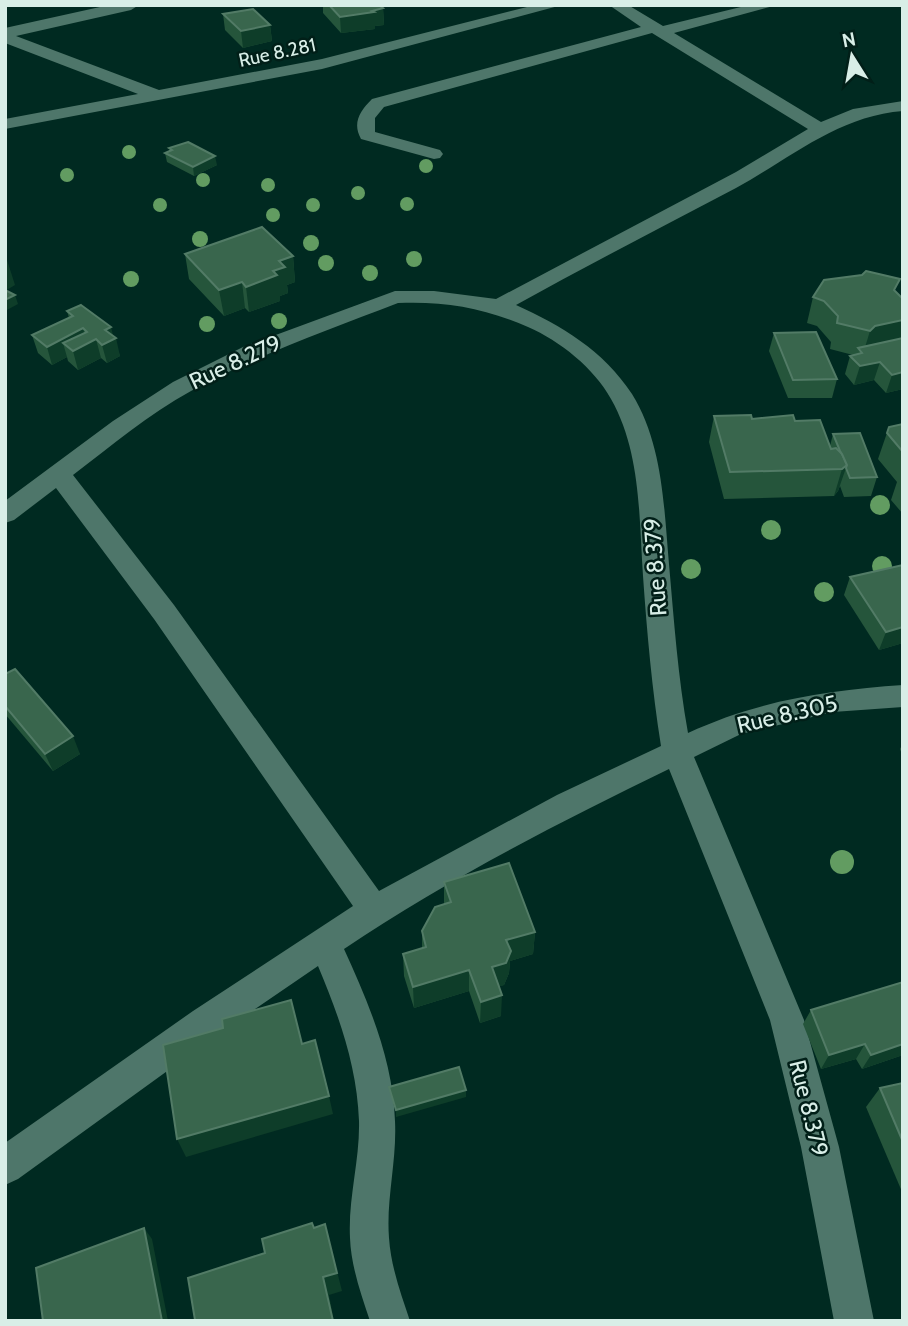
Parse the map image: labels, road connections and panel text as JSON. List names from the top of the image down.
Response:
{
  "streets": {
    "street": [
      "Rue 8.281",
      "Rue 8.279",
      "Rue 8.379",
      "Rue 8.305"
    ]
  },
  "crossings": [
    ["Rue 8.279", "Rue 8.379"],
    ["Rue 8.379", "Rue 8.305"]
  ],
  "north": "top"
}
